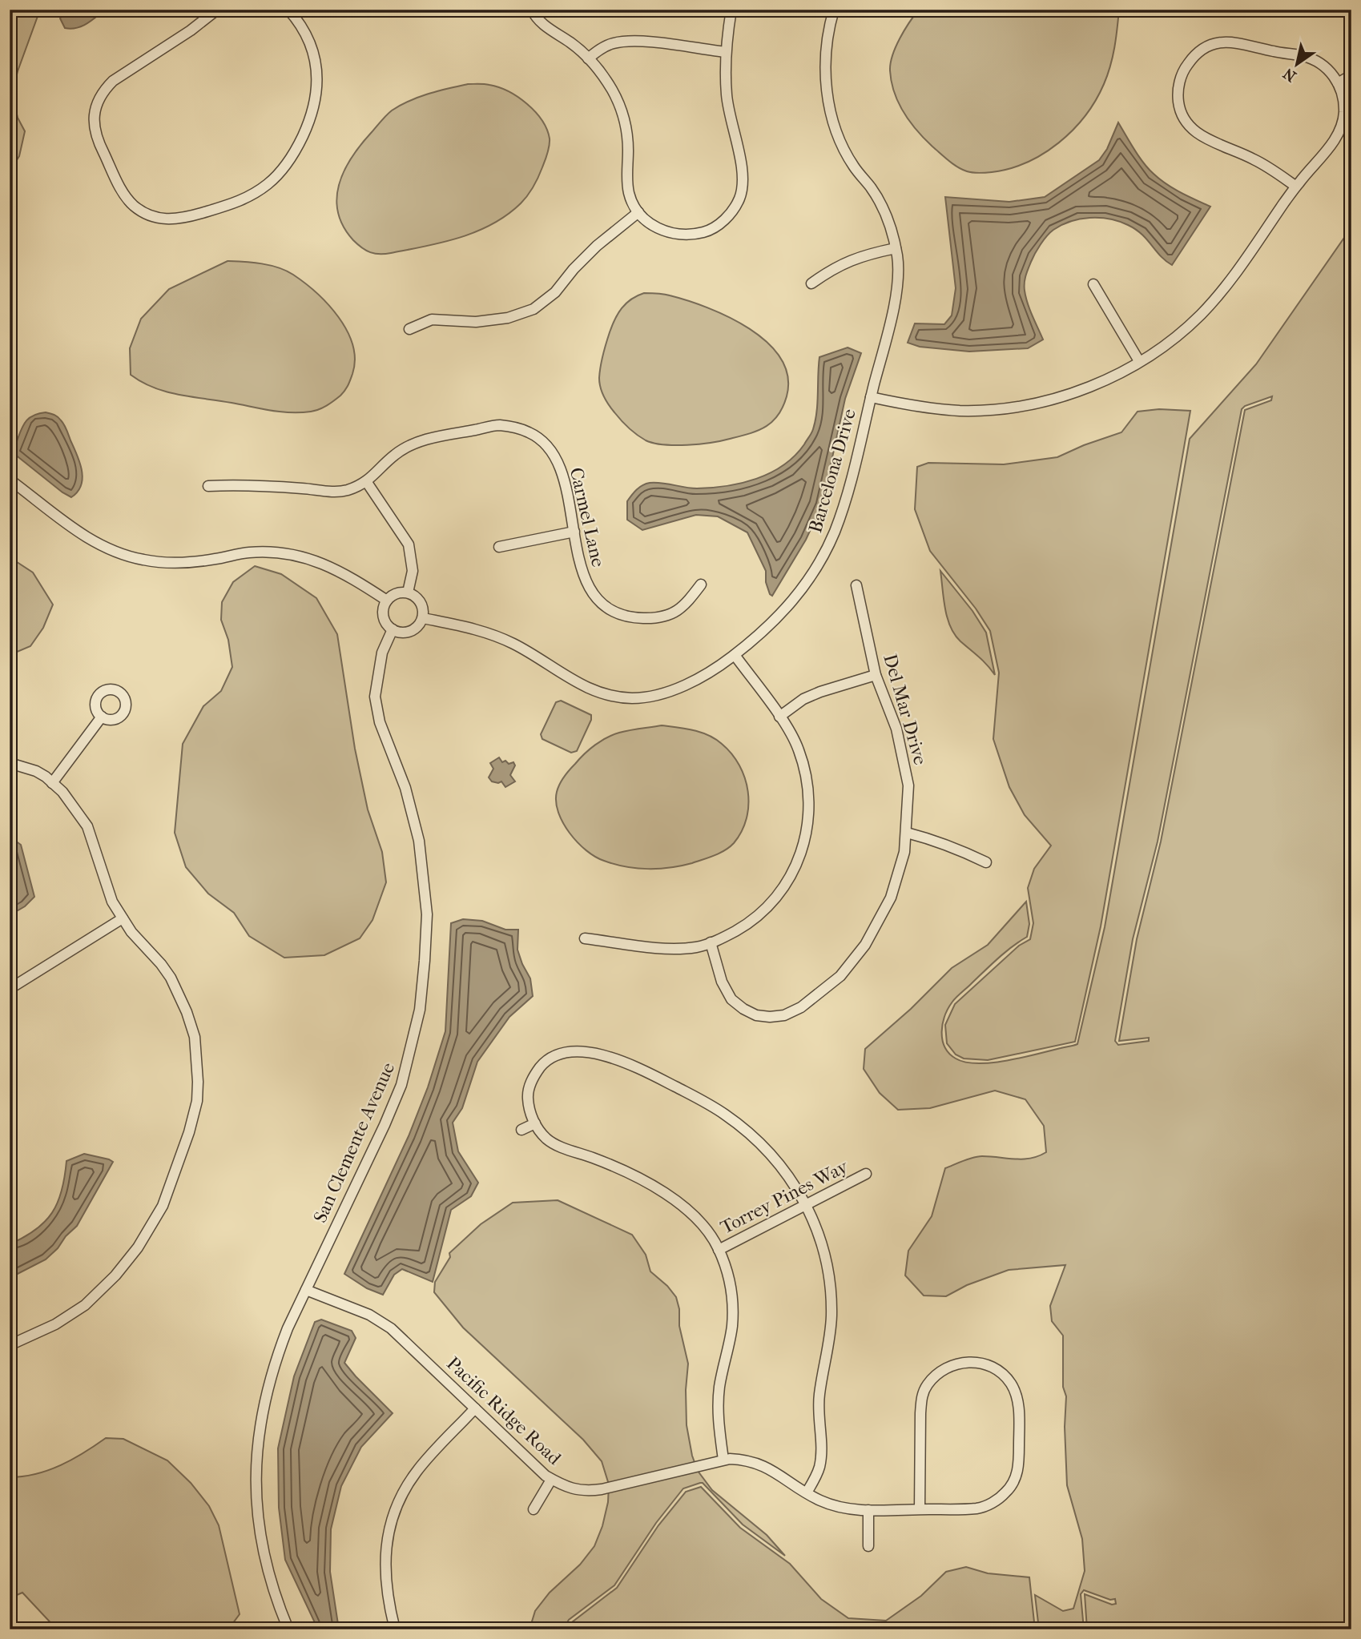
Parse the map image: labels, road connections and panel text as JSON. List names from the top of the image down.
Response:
{
  "streets": {
    "street": [
      "Barcelona Drive",
      "Carmel Lane",
      "Del Mar Drive",
      "San Clemente Avenue",
      "Torrey Pines Way",
      "Pacific Ridge Road"
    ]
  },
  "crossings": [
    ["Barcelona Drive", "San Clemente Avenue"],
    ["San Clemente Avenue", "Pacific Ridge Road"]
  ],
  "north": "bottom left"
}
